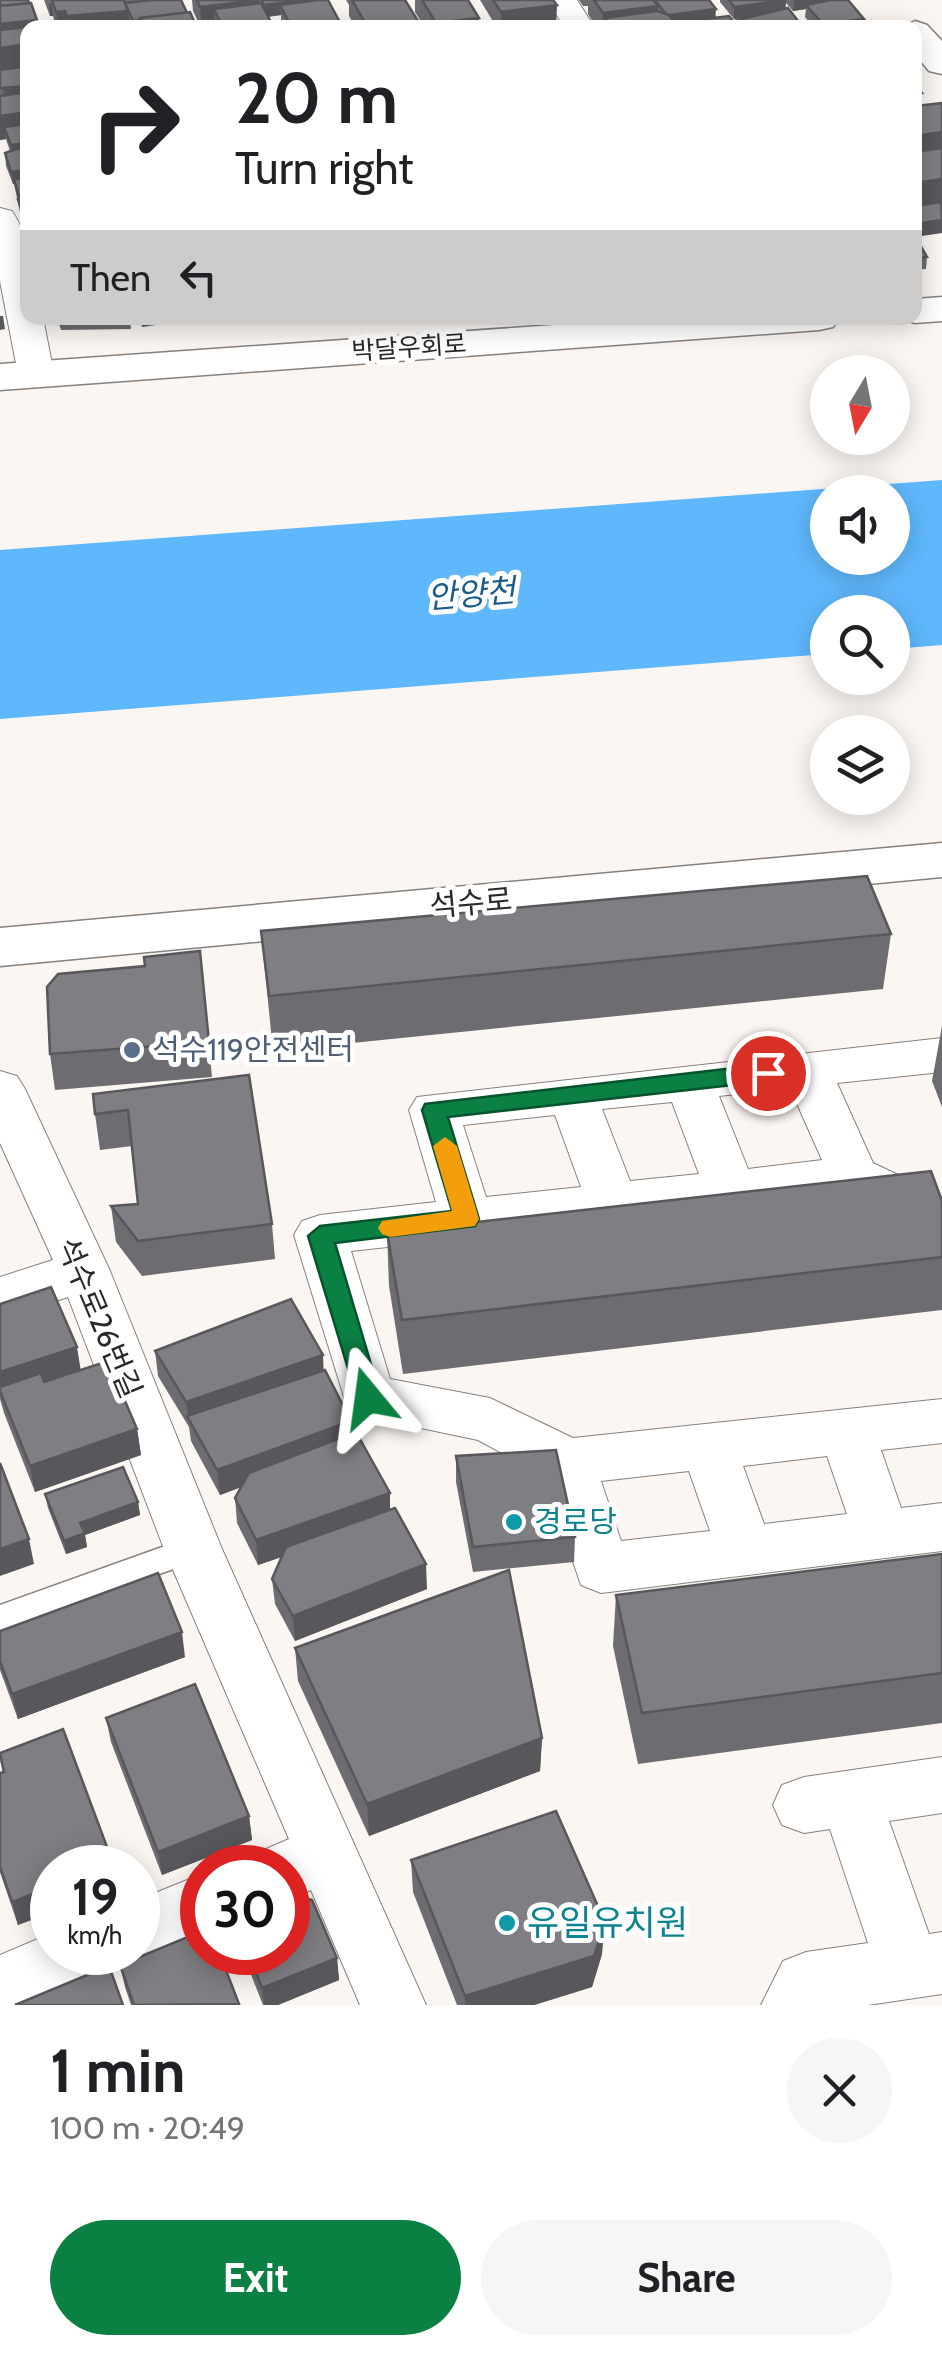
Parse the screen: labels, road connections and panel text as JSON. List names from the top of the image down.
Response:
{
  "streets": {
    "street": ["박달우회로", "석수로", "석수로26번길"]
  },
  "water": ["안양천"],
  "places": ["석수119안전센터", "경로당", "유일유치원"],
  "north": "bottom",
  "page": {
    "turn": ["20 m", "Turn right"],
    "then": "Then",
    "speed": "19 km/h",
    "limit": "30",
    "heading": ["1 min", "100 m · 20:49"],
    "buttons": ["Exit", "Share"]
  }
}
